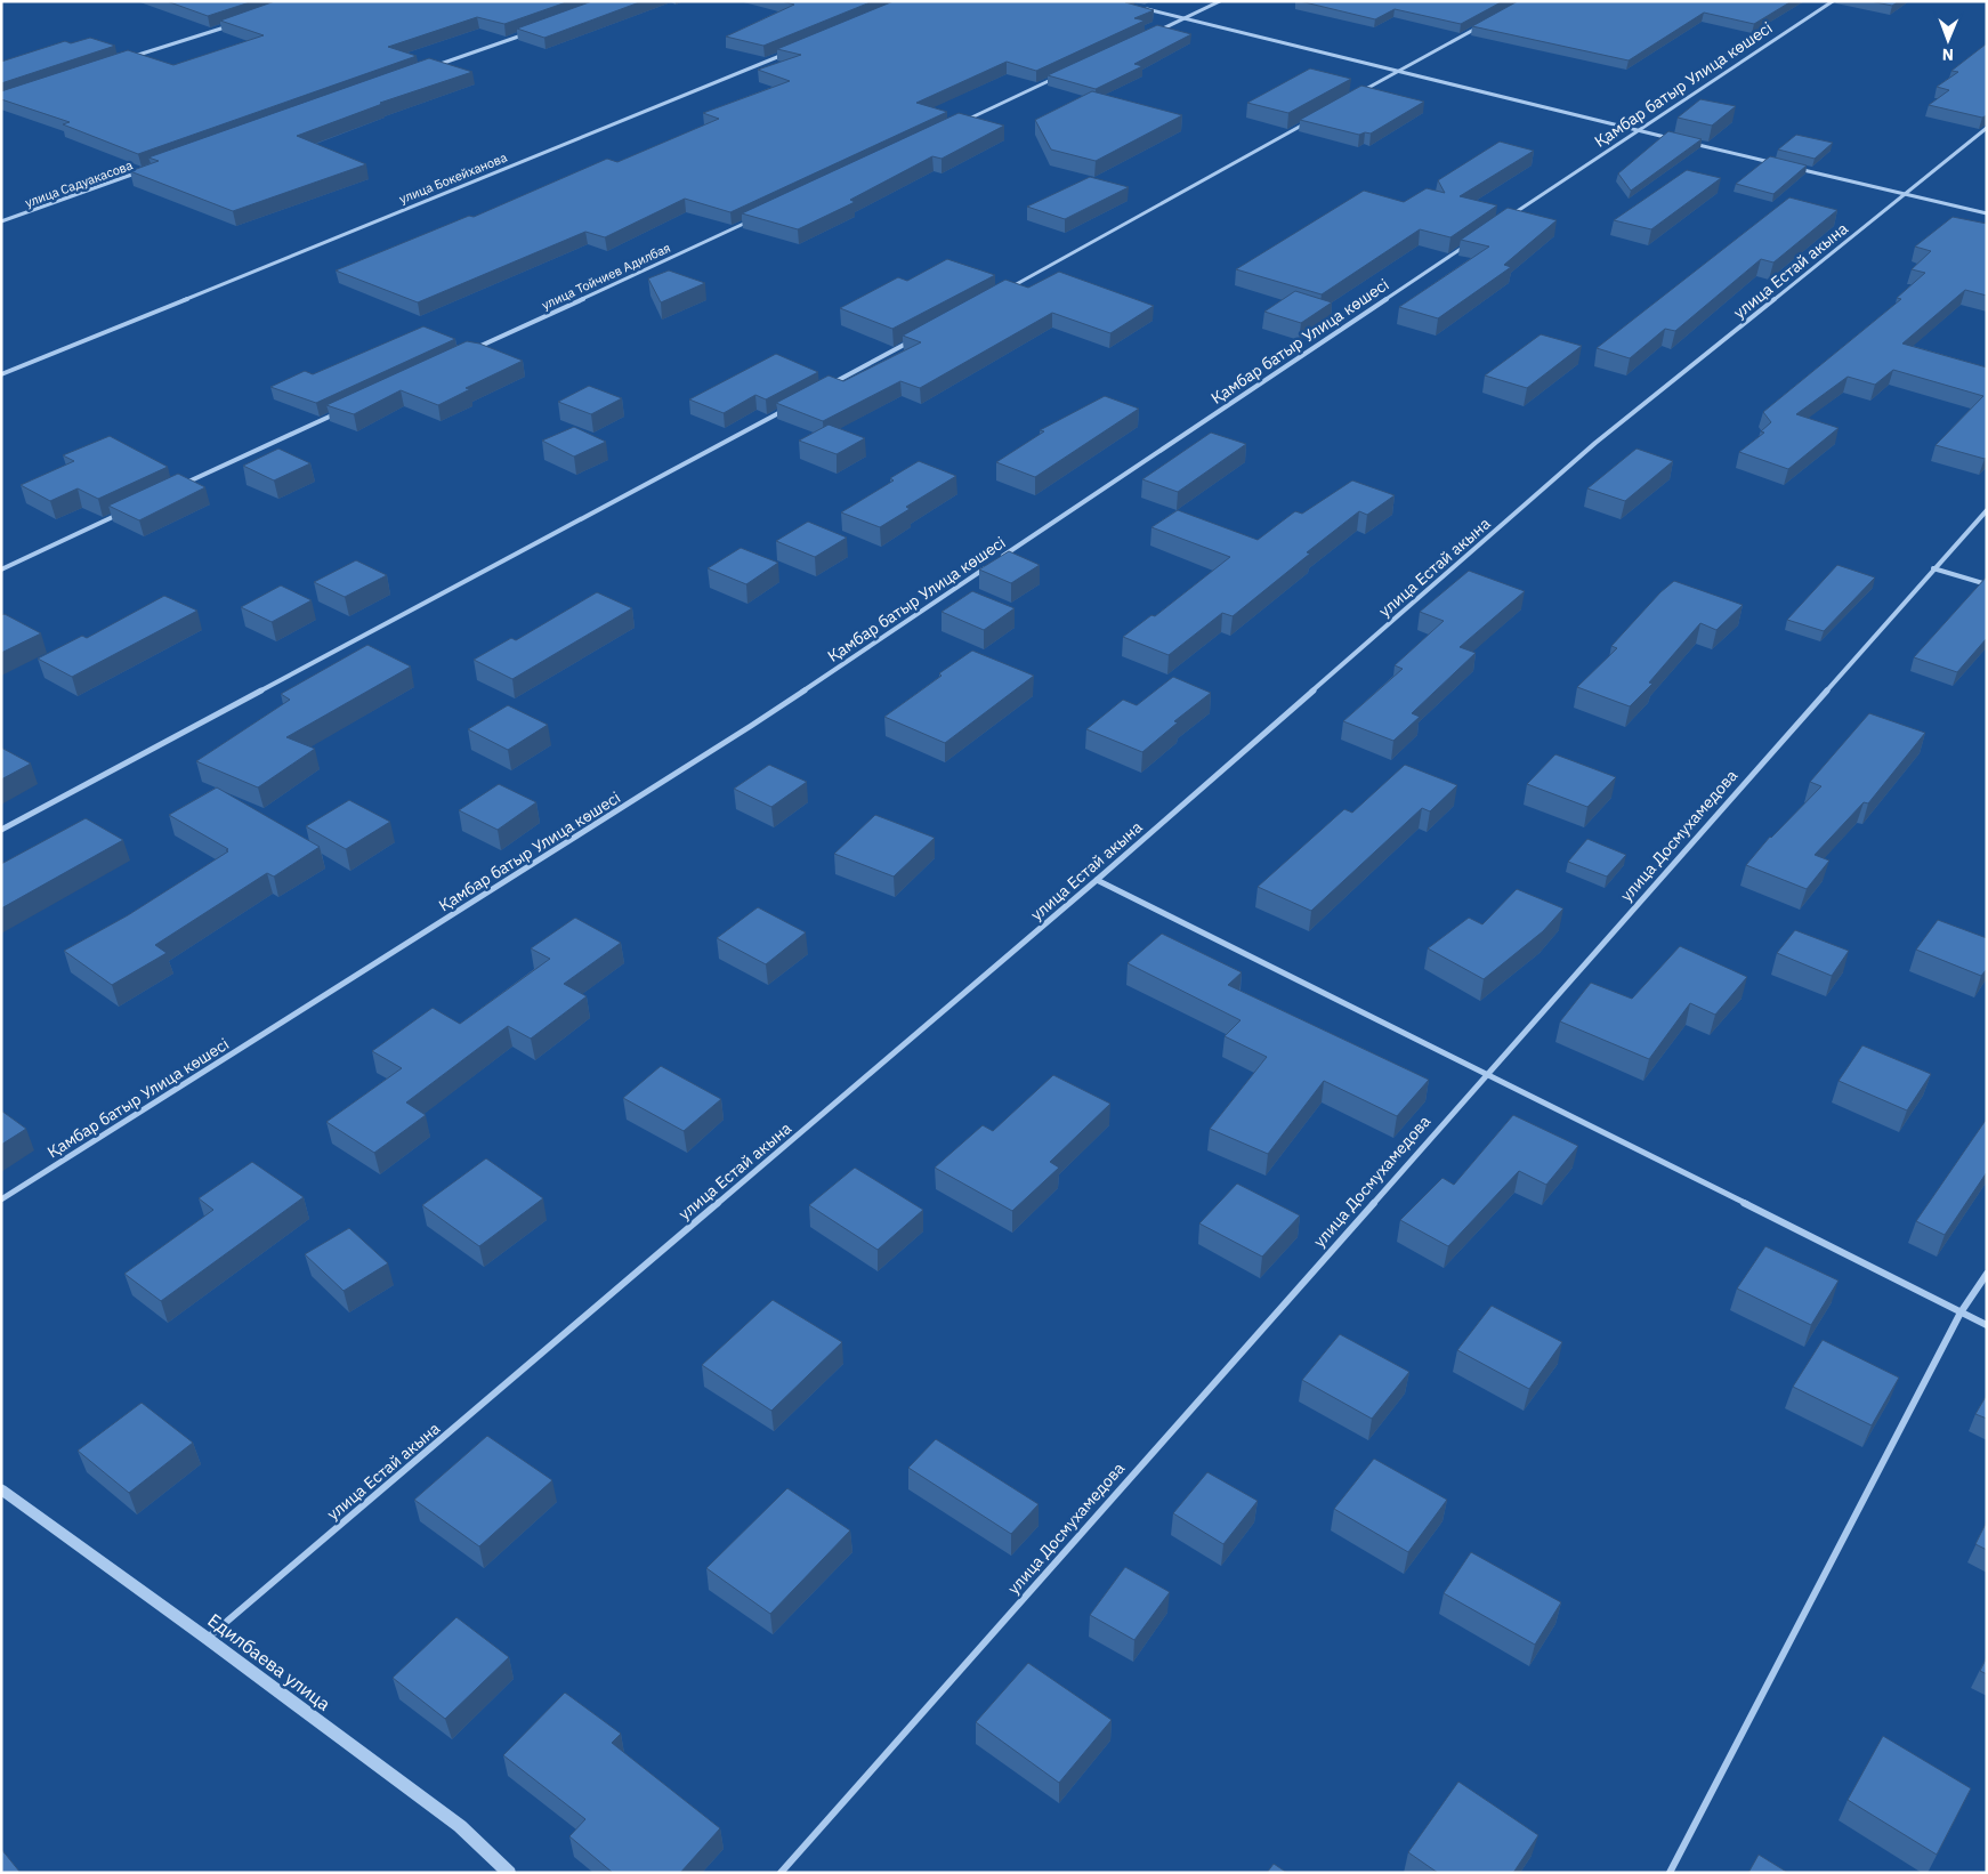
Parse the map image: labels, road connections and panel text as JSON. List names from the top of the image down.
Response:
{
  "streets": {
    "street": [
      "Қамбар батыр Улица көшесі",
      "улица Бокейханова",
      "улица Садуакасова",
      "улица Естай акына",
      "улица Тойчиев Адилбая",
      "улица Досмухамедова",
      "Едилбаева улица"
    ]
  },
  "crossings": [
    ["улица Естай акына", "Едилбаева улица"]
  ],
  "north": "bottom"
}
